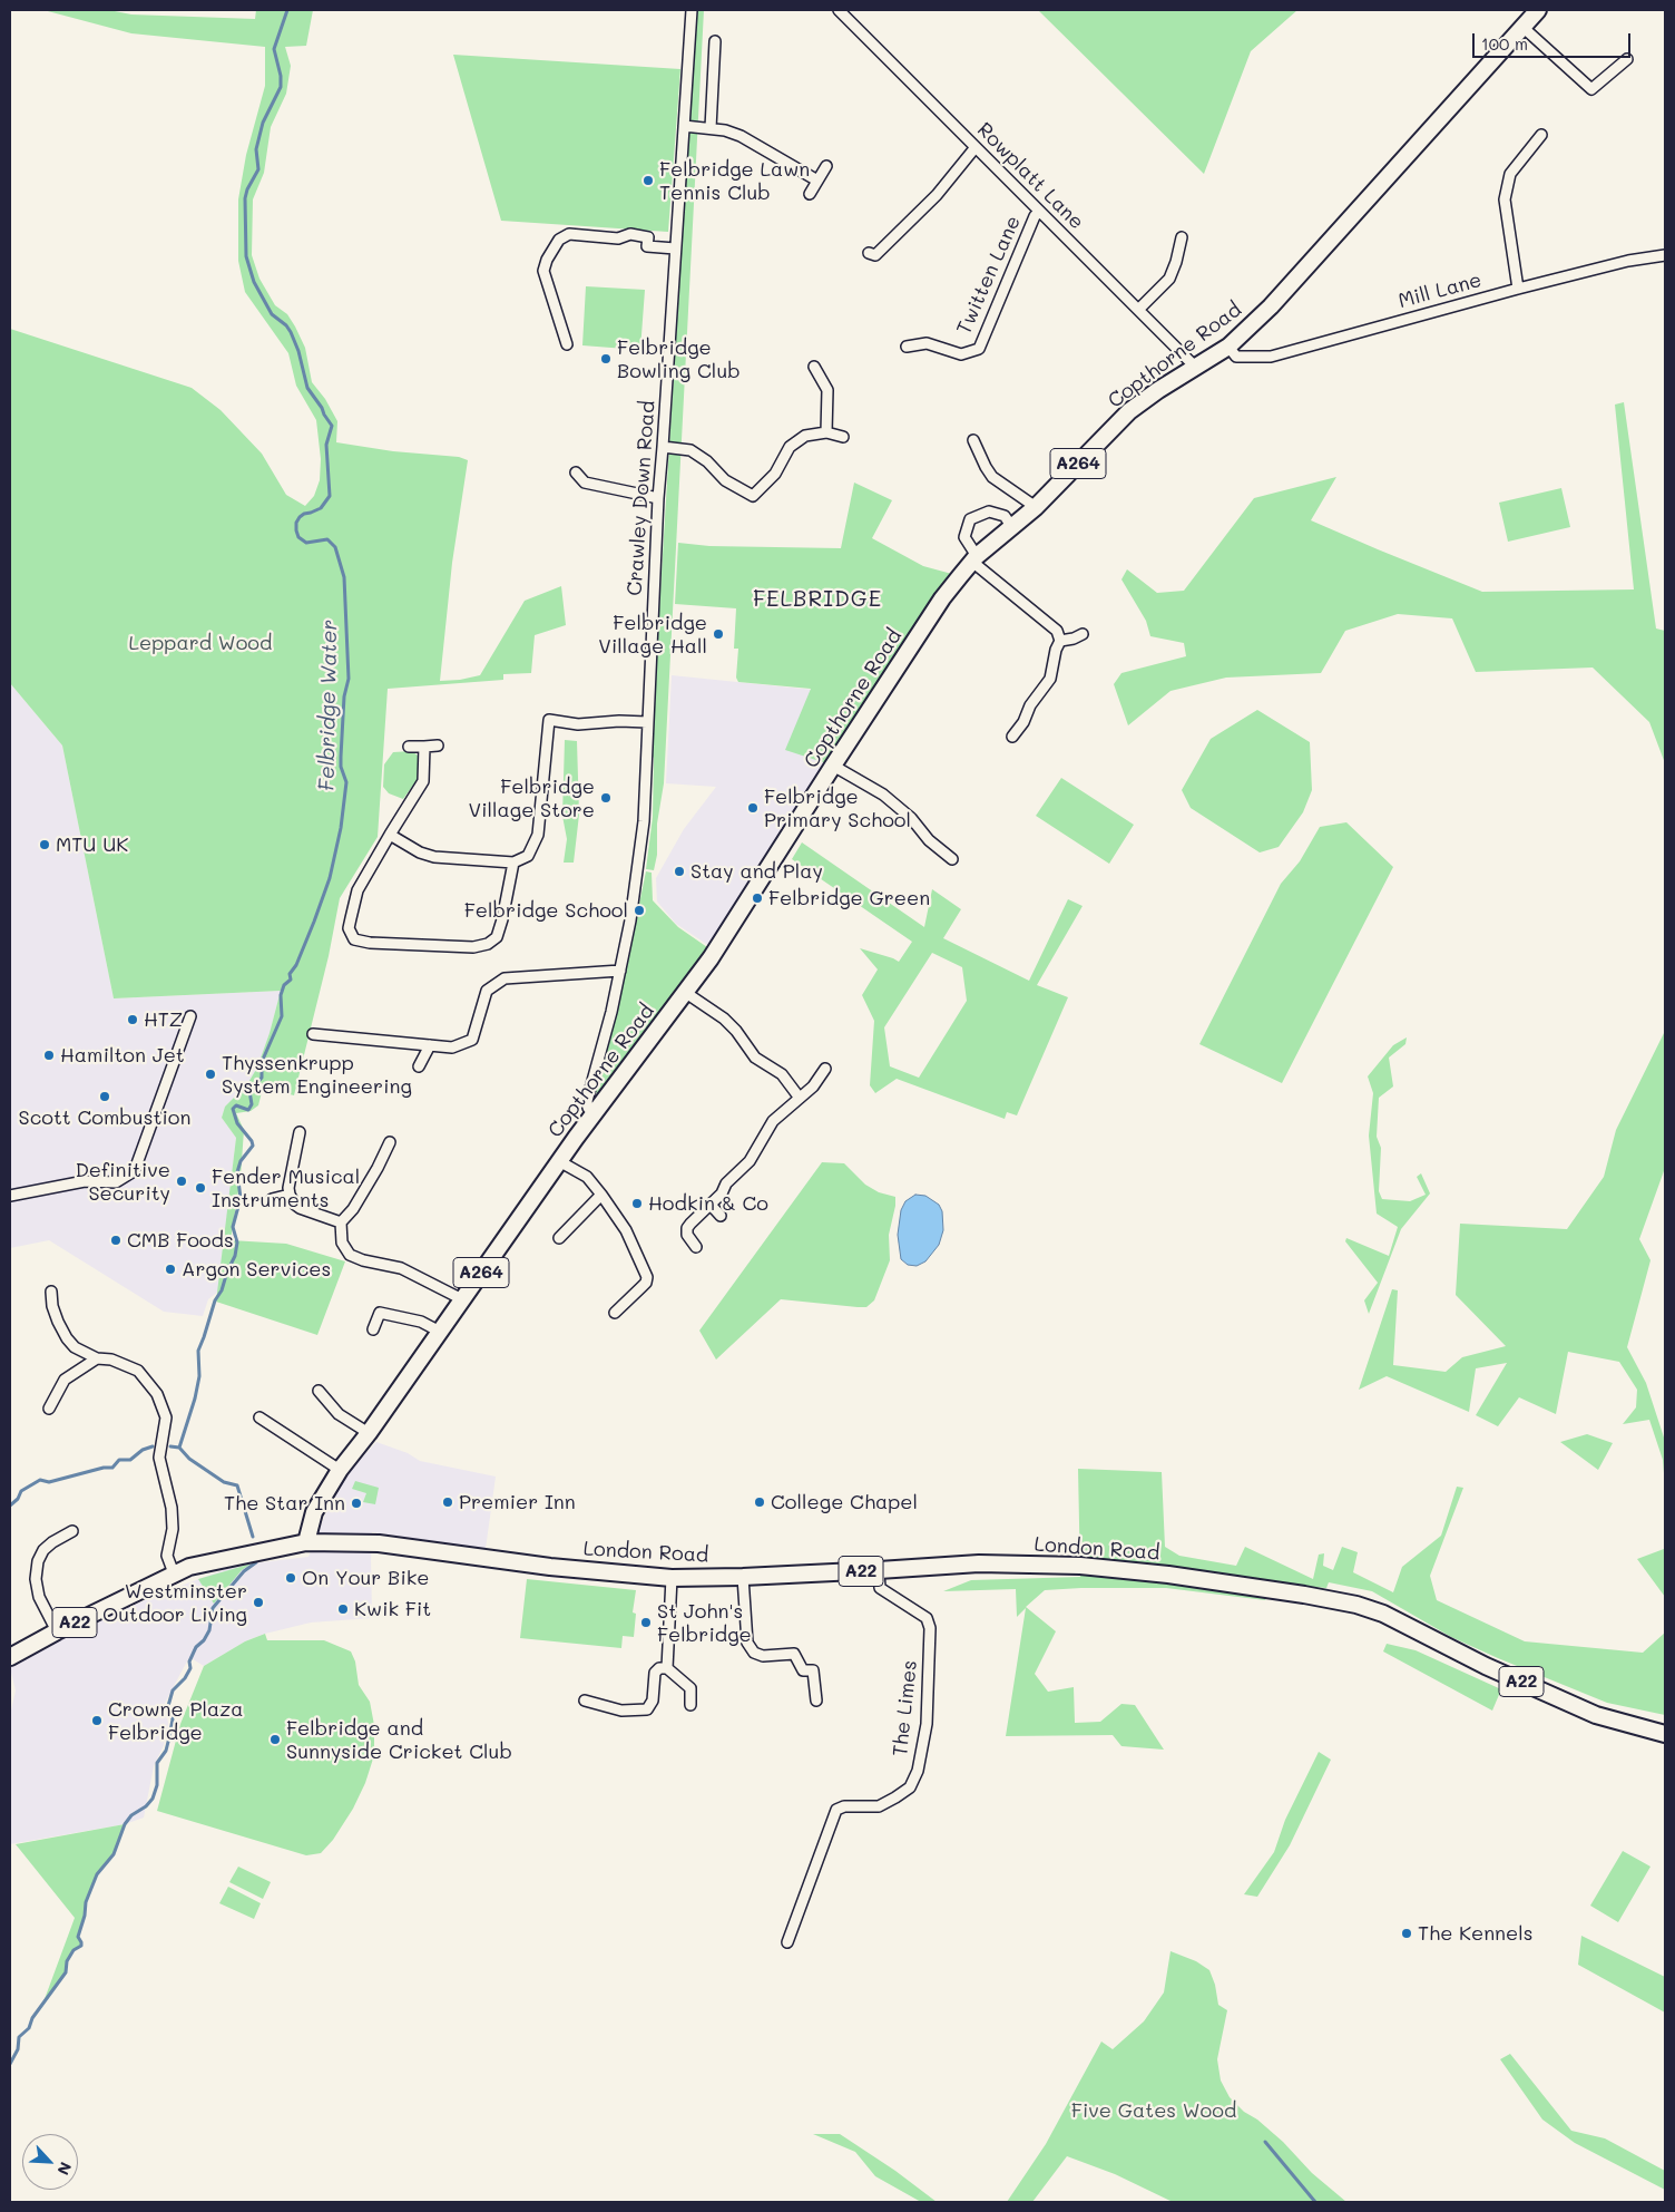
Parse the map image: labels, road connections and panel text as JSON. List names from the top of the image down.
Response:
{
  "streets": {
    "highway": [
      "Copthorne Road",
      "A264",
      "London Road",
      "A22"
    ],
    "street": [
      "Rowplatt Lane",
      "Twitten Lane",
      "Mill Lane",
      "Crawley Down Road",
      "The Limes"
    ]
  },
  "crossings": [
    ["Rowplatt Lane", "Twitten Lane"],
    ["Rowplatt Lane", "Copthorne Road"],
    ["Mill Lane", "Copthorne Road"],
    ["Copthorne Road", "Crawley Down Road"],
    ["Copthorne Road", "London Road"],
    ["London Road", "The Limes"]
  ],
  "districts": ["FELBRIDGE"],
  "water": ["Felbridge Water"],
  "parks": ["Leppard Wood", "Five Gates Wood"],
  "places": [
    "Felbridge Lawn Tennis Club",
    "Felbridge Bowling Club",
    "Felbridge Village Hall",
    "Felbridge Village Store",
    "Felbridge Primary School",
    "MTU UK",
    "Stay and Play",
    "Felbridge Green",
    "Felbridge School",
    "HTZ",
    "Hamilton Jet",
    "Thyssenkrupp System Engineering",
    "Scott Combustion",
    "Definitive Security",
    "Fender Musical Instruments",
    "Hodkin & Co",
    "CMB Foods",
    "Argon Services",
    "Premier Inn",
    "College Chapel",
    "The Star Inn",
    "On Your Bike",
    "Westminster Outdoor Living",
    "Kwik Fit",
    "St John's Felbridge",
    "Crowne Plaza Felbridge",
    "Felbridge and Sunnyside Cricket Club",
    "The Kennels"
  ],
  "scale_bar": "100 m",
  "north": "bottom right"
}
